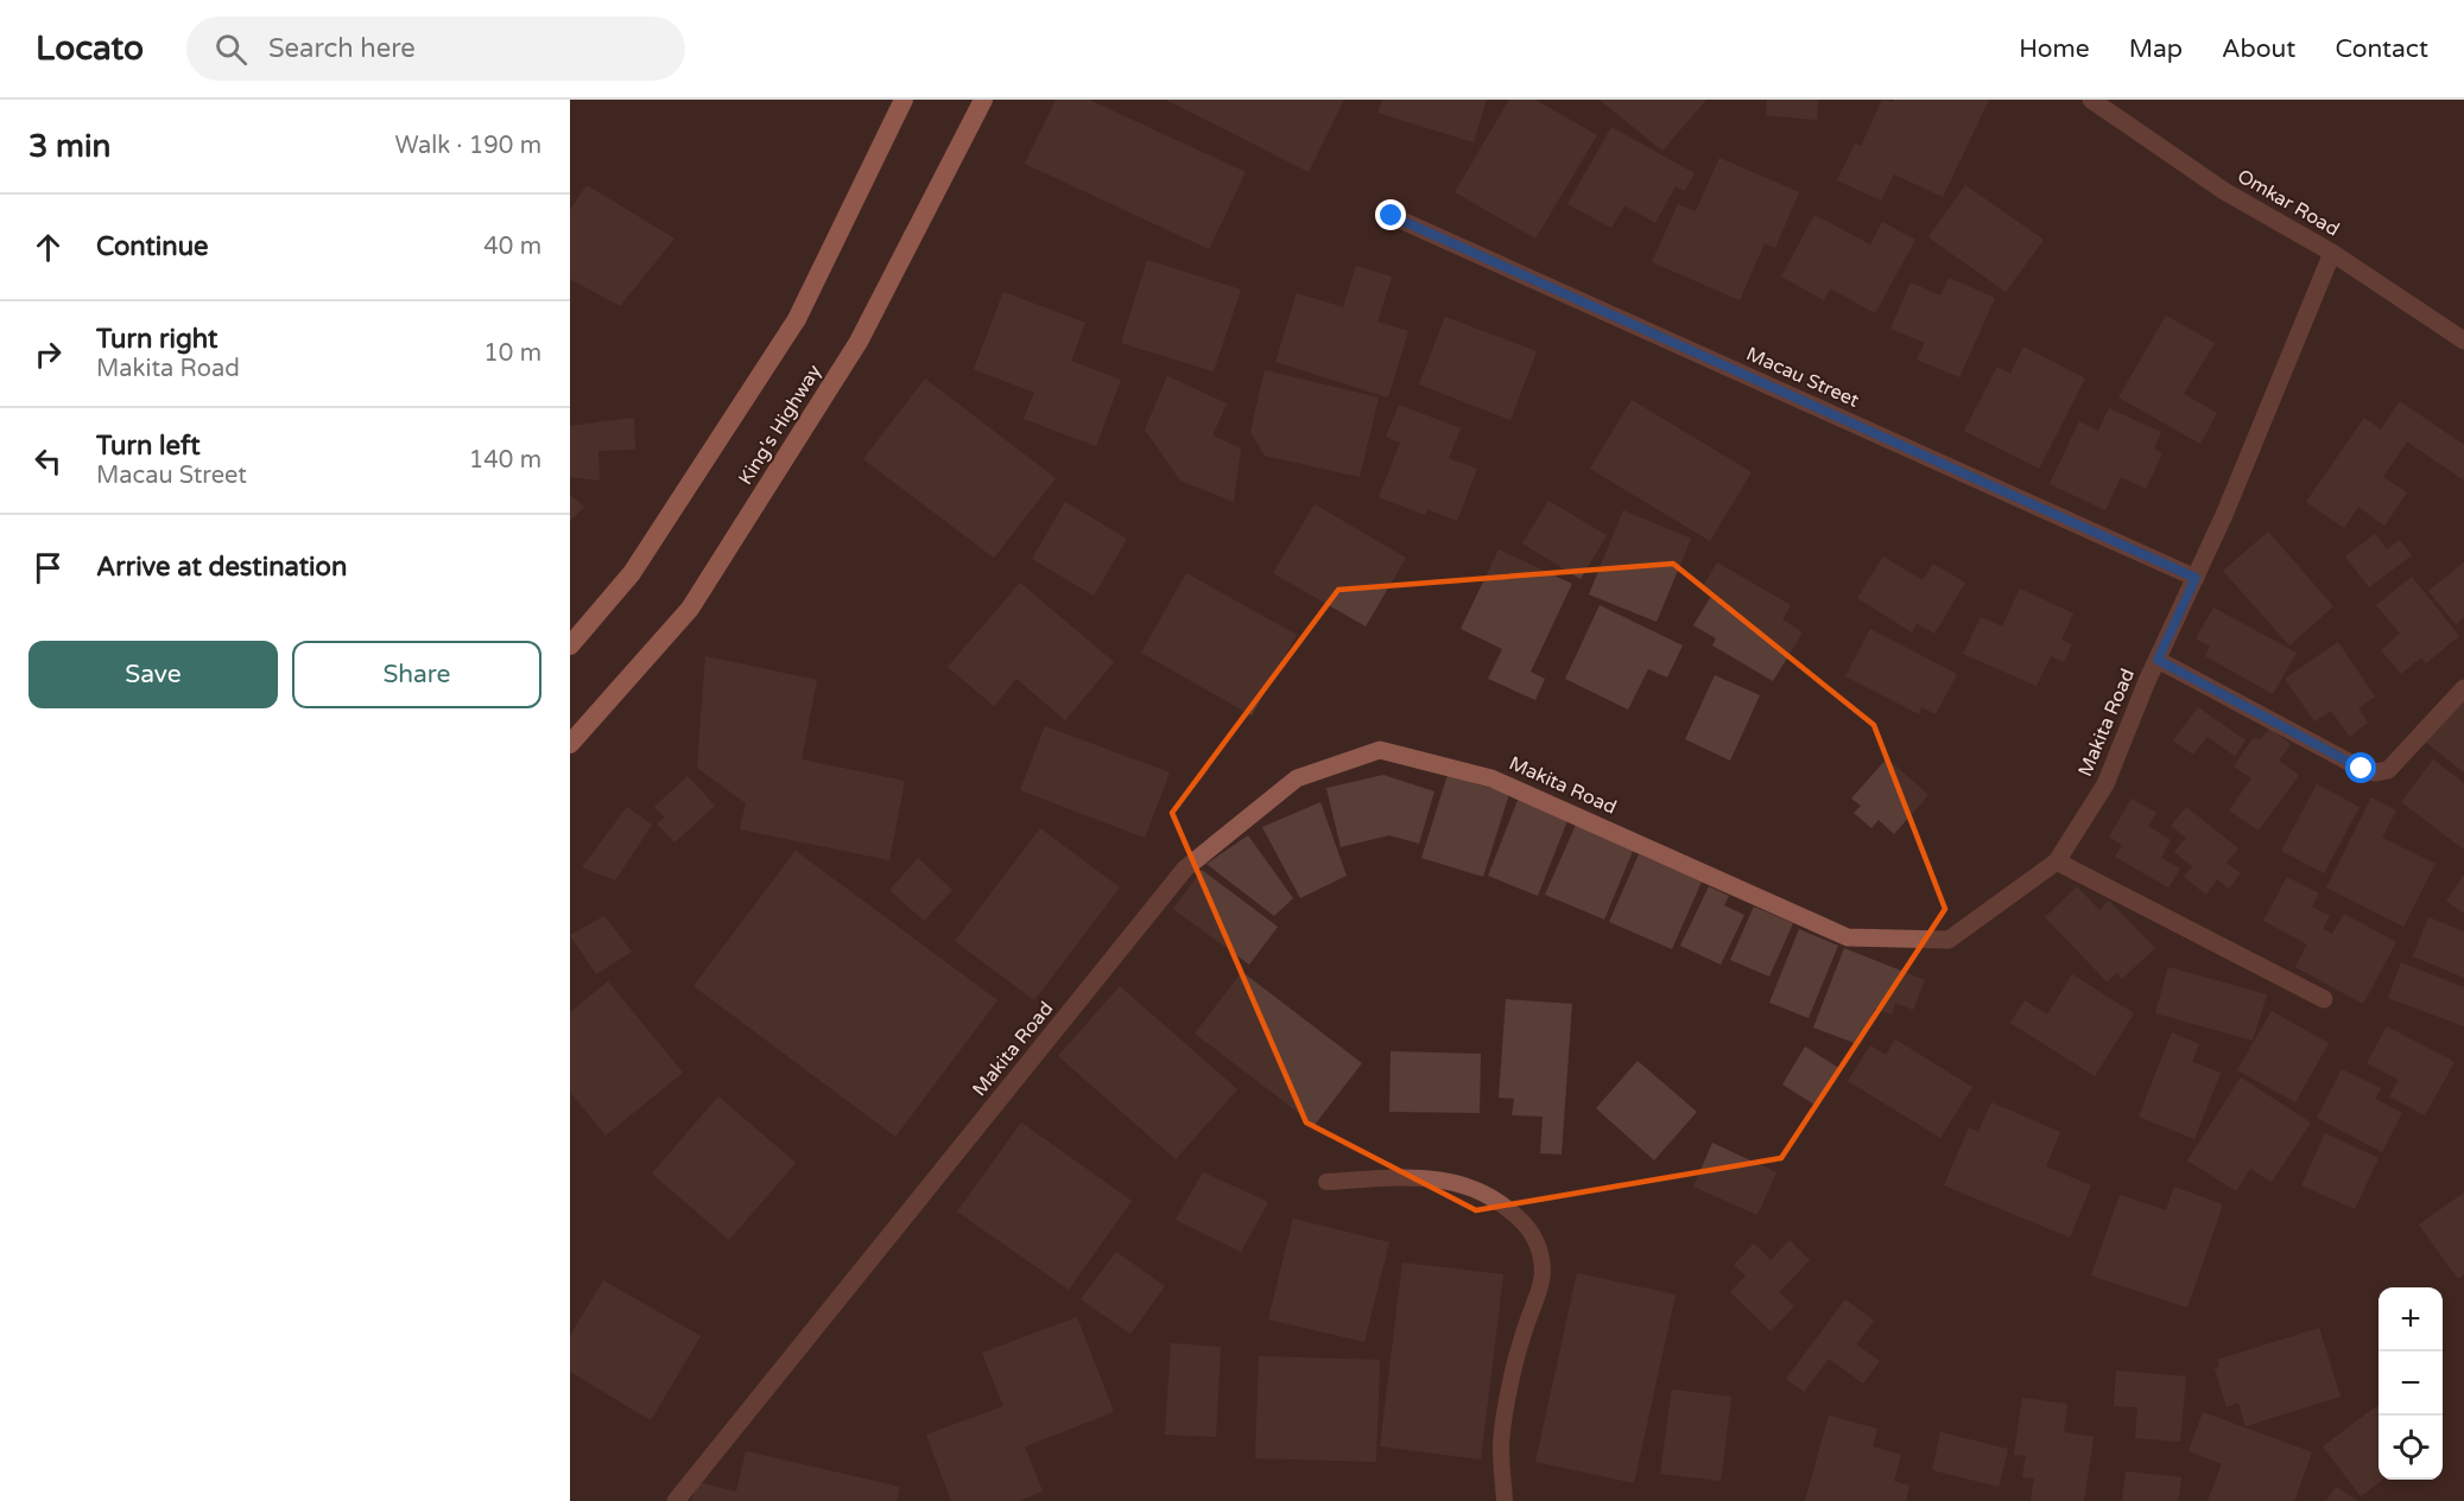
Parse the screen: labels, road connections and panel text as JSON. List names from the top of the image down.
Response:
{
  "streets": {
    "highway": ["King's Highway"],
    "street": ["Omkar Road", "Macau Street", "Makita Road"]
  },
  "crossings": [
    ["Omkar Road", "Makita Road"],
    ["Macau Street", "Makita Road"]
  ],
  "page": {
    "header": "Locato",
    "search": "Search here",
    "nav": [
      "Home",
      "Map",
      "About",
      "Contact"
    ],
    "heading": ["3 min", "Walk · 190 m"],
    "list": [
      ["Continue", "40 m"],
      ["Turn right", "Makita Road", "10 m"],
      ["Turn left", "Macau Street", "140 m"],
      "Arrive at destination"
    ],
    "buttons": ["Save", "Share"],
    "map_buttons": ["+", "−"]
  }
}
